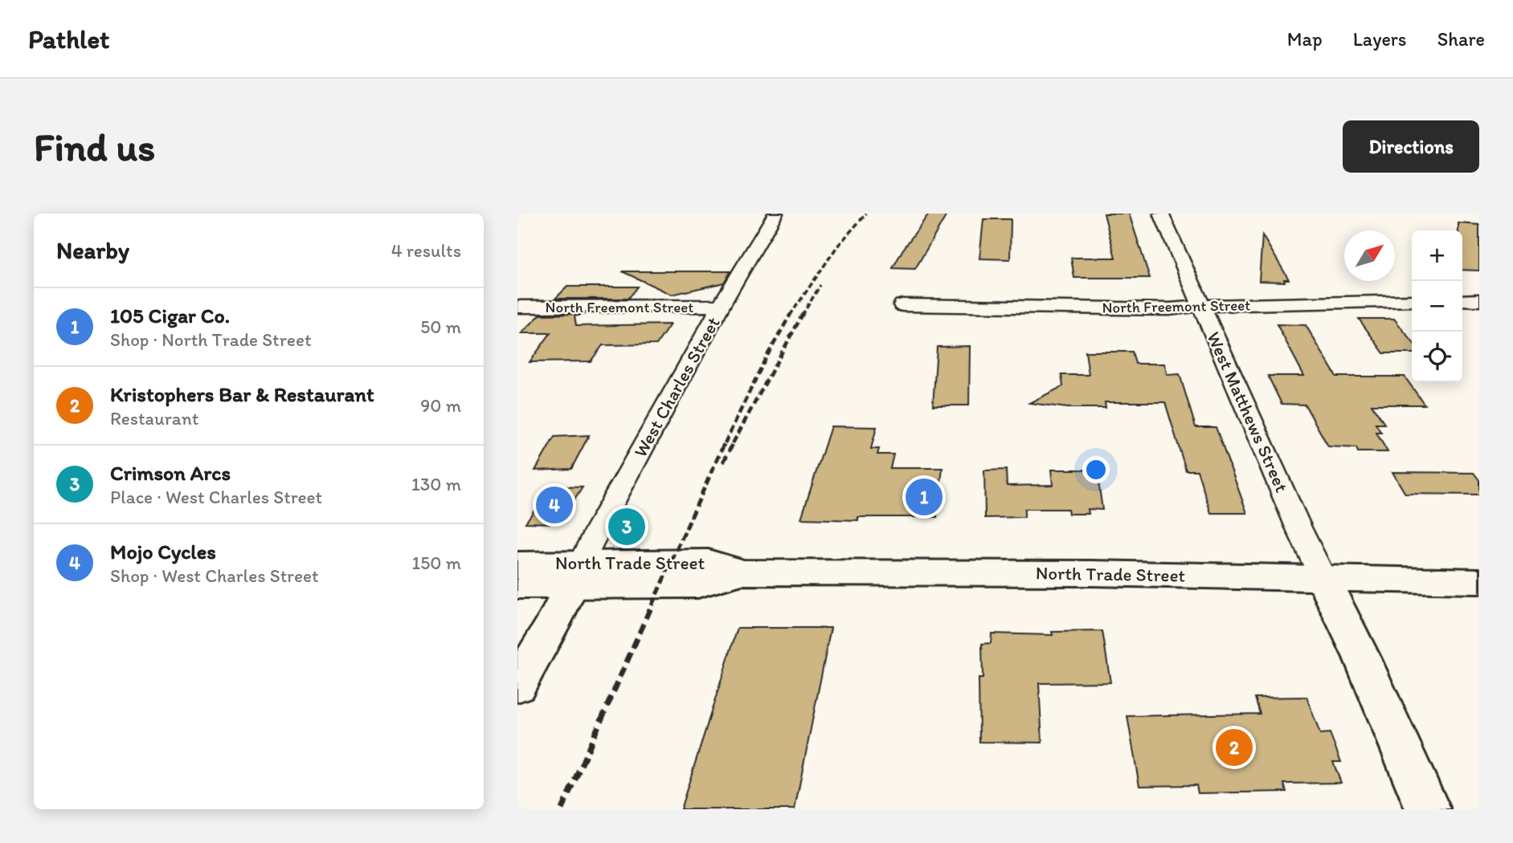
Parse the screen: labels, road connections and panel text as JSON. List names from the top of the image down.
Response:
{
  "streets": {
    "main road": ["North Trade Street"],
    "street": ["North Freemont Street", "West Charles Street", "West Matthews Street"]
  },
  "crossings": [
    ["North Freemont Street", "West Charles Street"],
    ["North Freemont Street", "West Matthews Street"],
    ["West Charles Street", "North Trade Street"],
    ["West Matthews Street", "North Trade Street"]
  ],
  "north": "top right",
  "page": {
    "header": "Pathlet",
    "nav": ["Map", "Layers", "Share"],
    "buttons": "Directions",
    "title": "Find us",
    "heading": ["Nearby", "4 results"],
    "map_buttons": ["+", "−"],
    "list": [
      {
        "mark": "1",
        "name": "105 Cigar Co.",
        "note": "Shop · North Trade Street",
        "value": "50 m"
      },
      {
        "mark": "2",
        "name": "Kristophers Bar & Restaurant",
        "note": "Restaurant",
        "value": "90 m"
      },
      {
        "mark": "3",
        "name": "Crimson Arcs",
        "note": "Place · West Charles Street",
        "value": "130 m"
      },
      {
        "mark": "4",
        "name": "Mojo Cycles",
        "note": "Shop · West Charles Street",
        "value": "150 m"
      }
    ],
    "pins": [
      "1",
      "4",
      "3",
      "2"
    ]
  }
}
